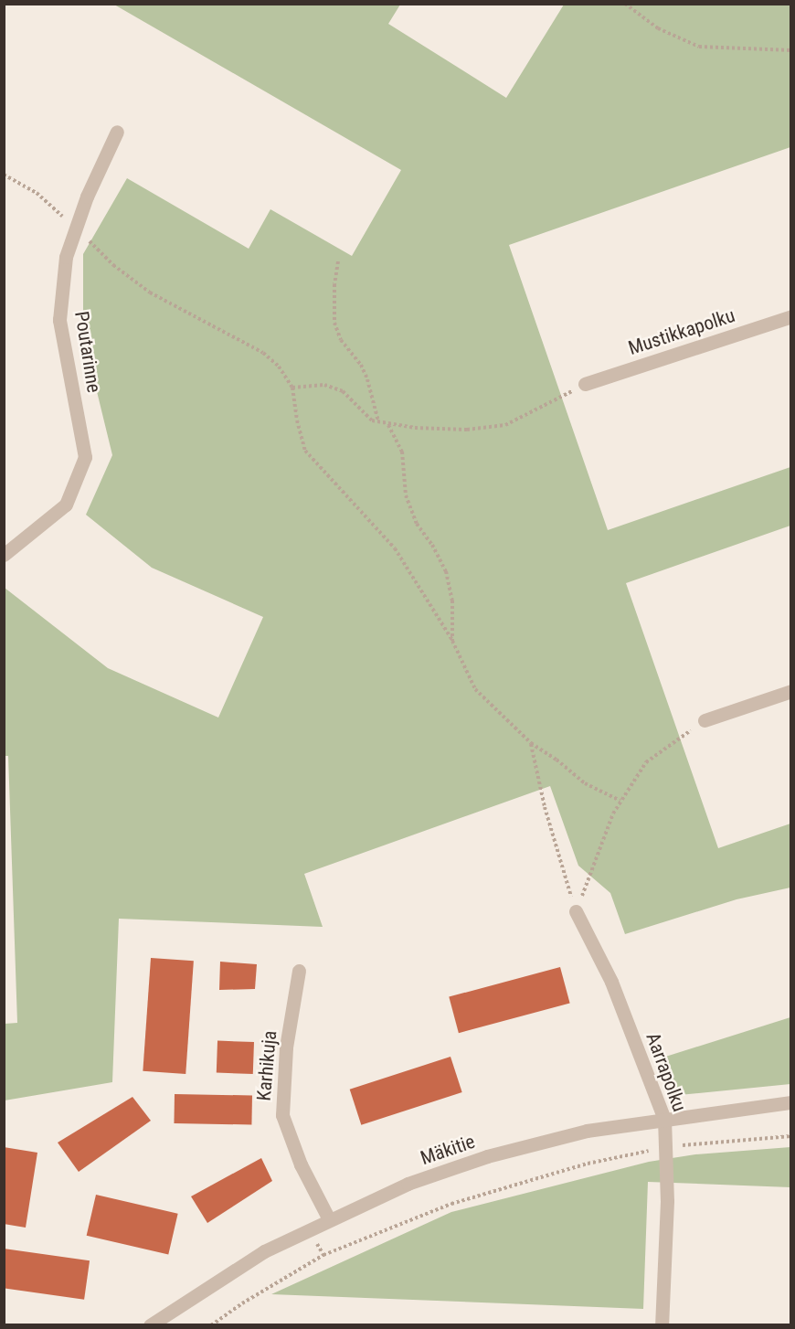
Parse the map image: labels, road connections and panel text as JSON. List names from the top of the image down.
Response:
{
  "streets": {
    "street": [
      "Mustikkapolku",
      "Poutarinne",
      "Karhikuja",
      "Aarrapolku",
      "Mäkitie"
    ]
  },
  "crossings": [
    ["Karhikuja", "Mäkitie"],
    ["Aarrapolku", "Mäkitie"]
  ]
}
